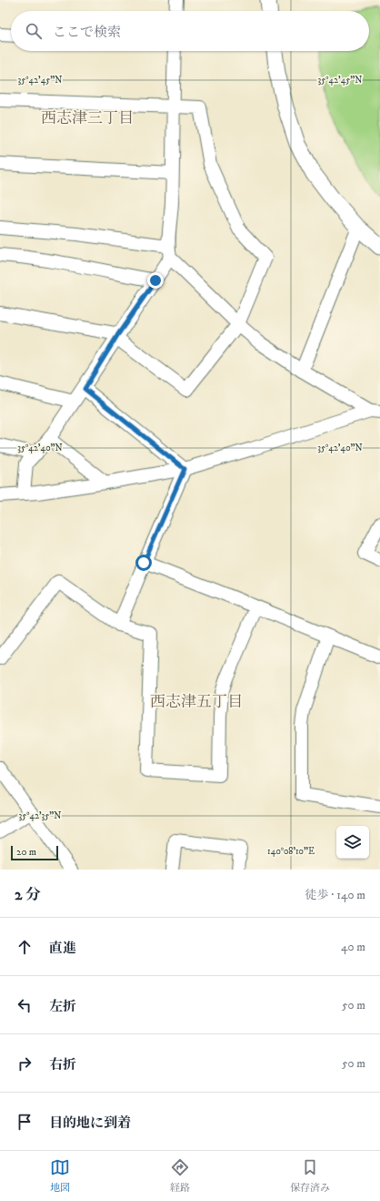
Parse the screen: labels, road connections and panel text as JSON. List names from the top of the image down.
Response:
{
  "districts": ["西志津三丁目", "西志津五丁目"],
  "scale_bar": "20 m",
  "page": {
    "search": "ここで検索",
    "scale": "20 m",
    "heading": ["2 分", "徒歩 · 140 m"],
    "list": [
      ["直進", "40 m"],
      ["左折", "50 m"],
      ["右折", "50 m"],
      "目的地に到着"
    ],
    "nav": ["地図", "経路", "保存済み"]
  },
  "coordinates": [
    "35°42'45\"N",
    "35°42'40\"N",
    "35°42'35\"N",
    "140°08'10\"E"
  ]
}
